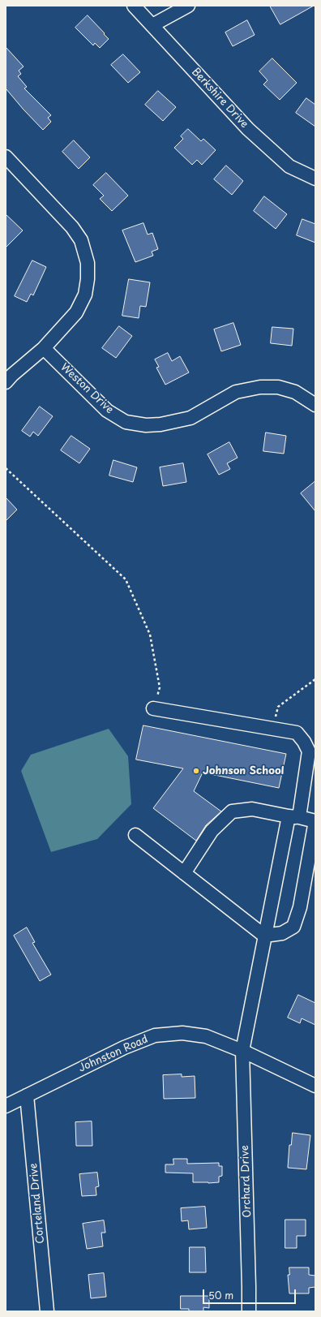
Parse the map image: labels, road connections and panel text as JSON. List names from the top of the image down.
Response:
{
  "streets": {
    "street": [
      "Berkshire Drive",
      "Weston Drive",
      "Johnston Road",
      "Orchard Drive",
      "Corteland Drive"
    ]
  },
  "crossings": [
    ["Johnston Road", "Orchard Drive"],
    ["Johnston Road", "Corteland Drive"]
  ],
  "places": ["Johnson School"],
  "scale_bar": "50 m"
}
